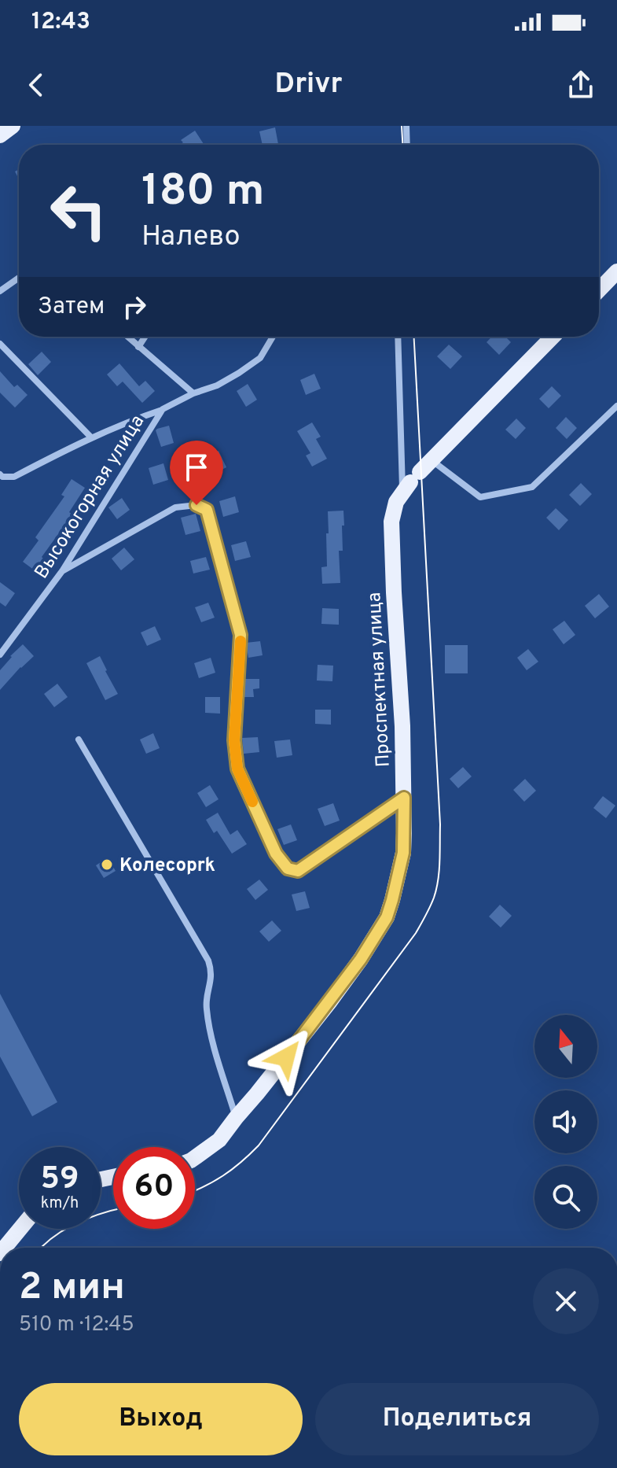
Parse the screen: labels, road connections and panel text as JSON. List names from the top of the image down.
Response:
{
  "streets": {
    "main road": ["Проспектная улица"],
    "street": ["Высокогорная улица"]
  },
  "places": ["Колесоprk"],
  "north": "top",
  "page": {
    "status": "12:43",
    "header": "Drivr",
    "turn": ["180 m", "Налево"],
    "then": "Затем",
    "speed": "59 km/h",
    "limit": "60",
    "heading": ["2 мин", "510 m · 12:45"],
    "buttons": ["Выход", "Поделиться"]
  }
}
